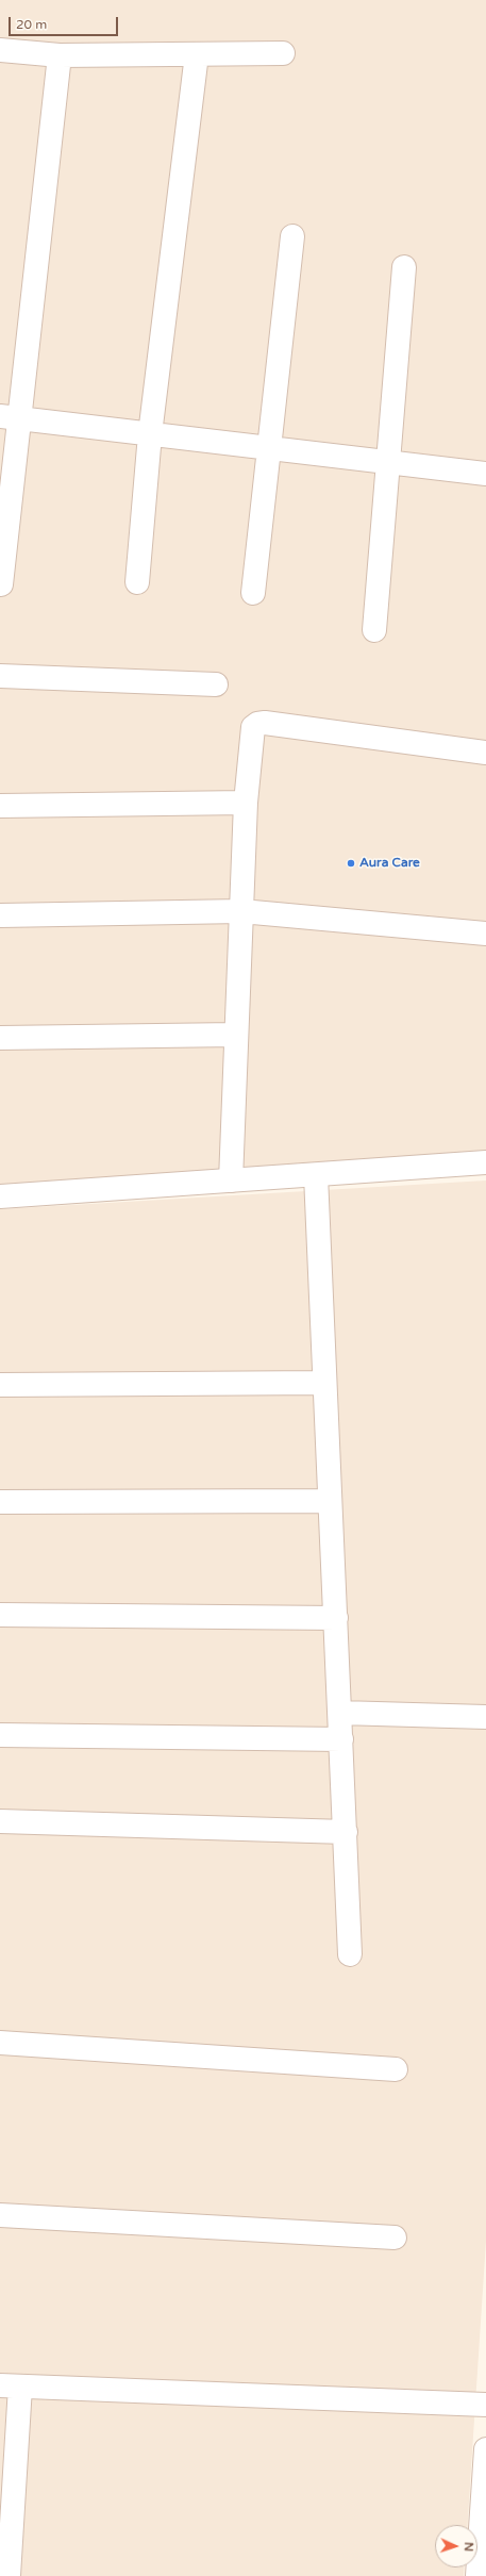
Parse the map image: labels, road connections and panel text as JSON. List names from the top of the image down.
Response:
{
  "places": ["Aura Care"],
  "scale_bar": "20 m",
  "north": "right"
}
